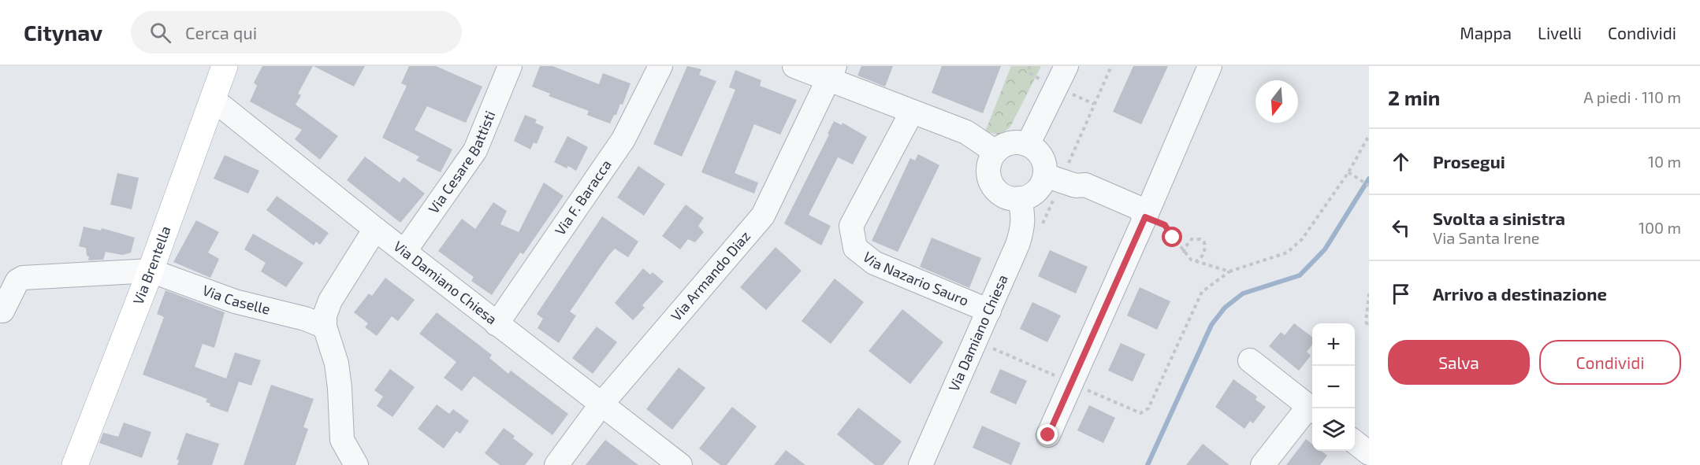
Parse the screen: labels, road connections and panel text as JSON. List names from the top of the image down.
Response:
{
  "streets": {
    "main road": ["Via Brentella"],
    "street": [
      "Via Cesare Battisti",
      "Via F. Baracca",
      "Via Armando Diaz",
      "Via Nazario Sauro",
      "Via Damiano Chiesa",
      "Via Caselle"
    ]
  },
  "crossings": [
    ["Via Cesare Battisti", "Via Damiano Chiesa"],
    ["Via F. Baracca", "Via Damiano Chiesa"],
    ["Via Brentella", "Via Damiano Chiesa"],
    ["Via Brentella", "Via Caselle"],
    ["Via Armando Diaz", "Via Damiano Chiesa"],
    ["Via Nazario Sauro", "Via Damiano Chiesa"]
  ],
  "north": "bottom",
  "page": {
    "header": "Citynav",
    "search": "Cerca qui",
    "nav": ["Mappa", "Livelli", "Condividi"],
    "heading": ["2 min", "A piedi · 110 m"],
    "list": [
      ["Prosegui", "10 m"],
      ["Svolta a sinistra", "Via Santa Irene", "100 m"],
      "Arrivo a destinazione"
    ],
    "map_buttons": ["+", "−"],
    "buttons": ["Salva", "Condividi"]
  }
}
